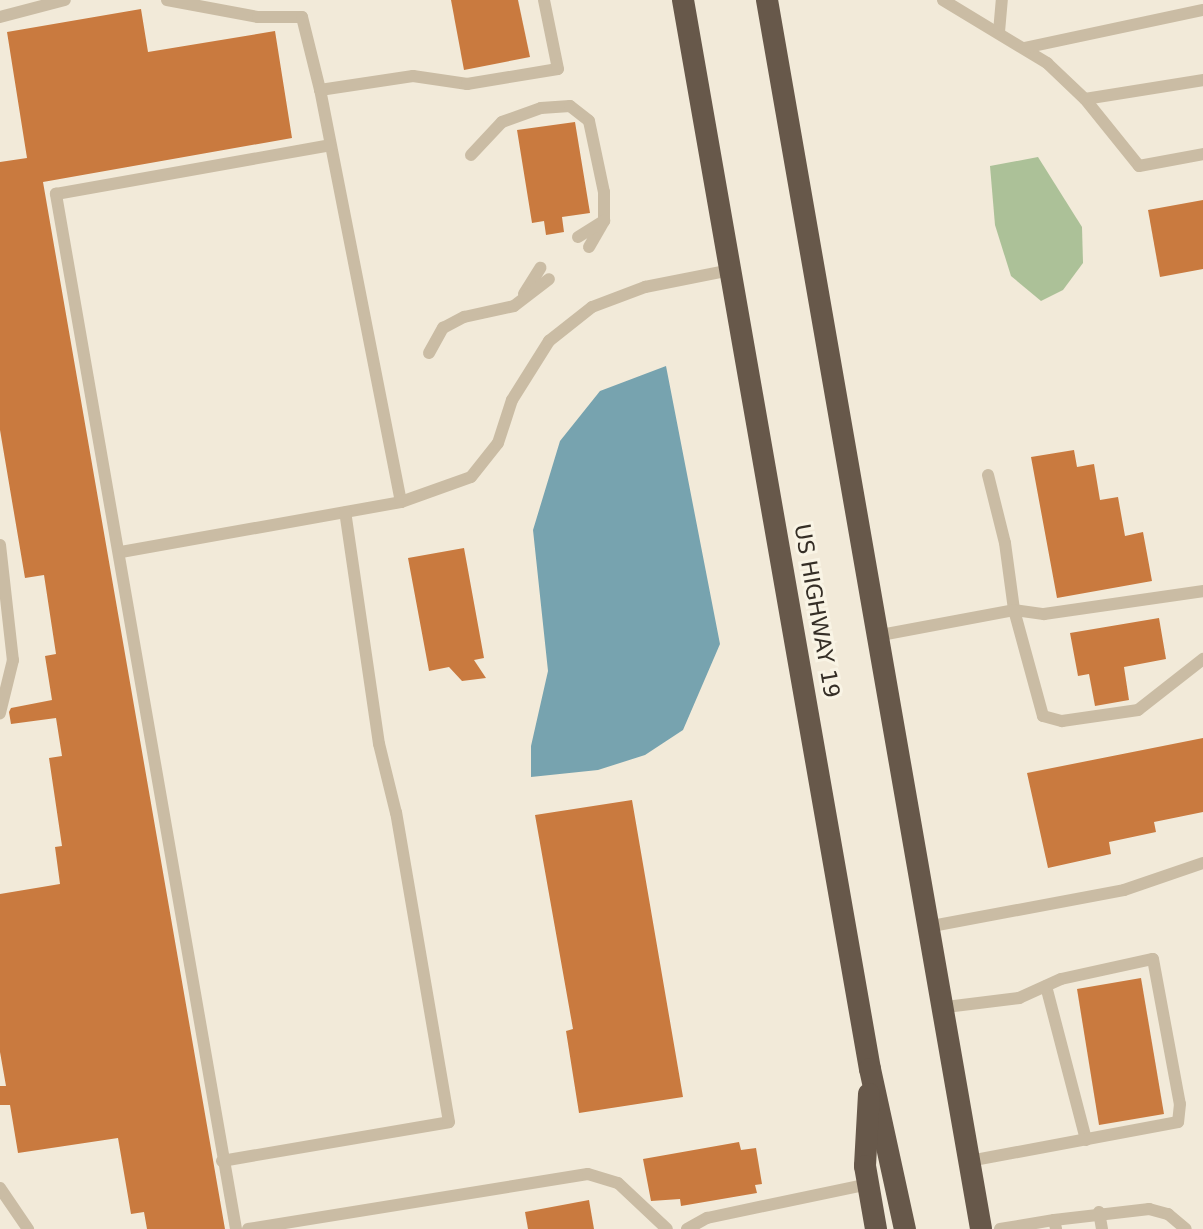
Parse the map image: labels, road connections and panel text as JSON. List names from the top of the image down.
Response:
{
  "streets": {
    "highway": ["US HIGHWAY 19"]
  }
}
